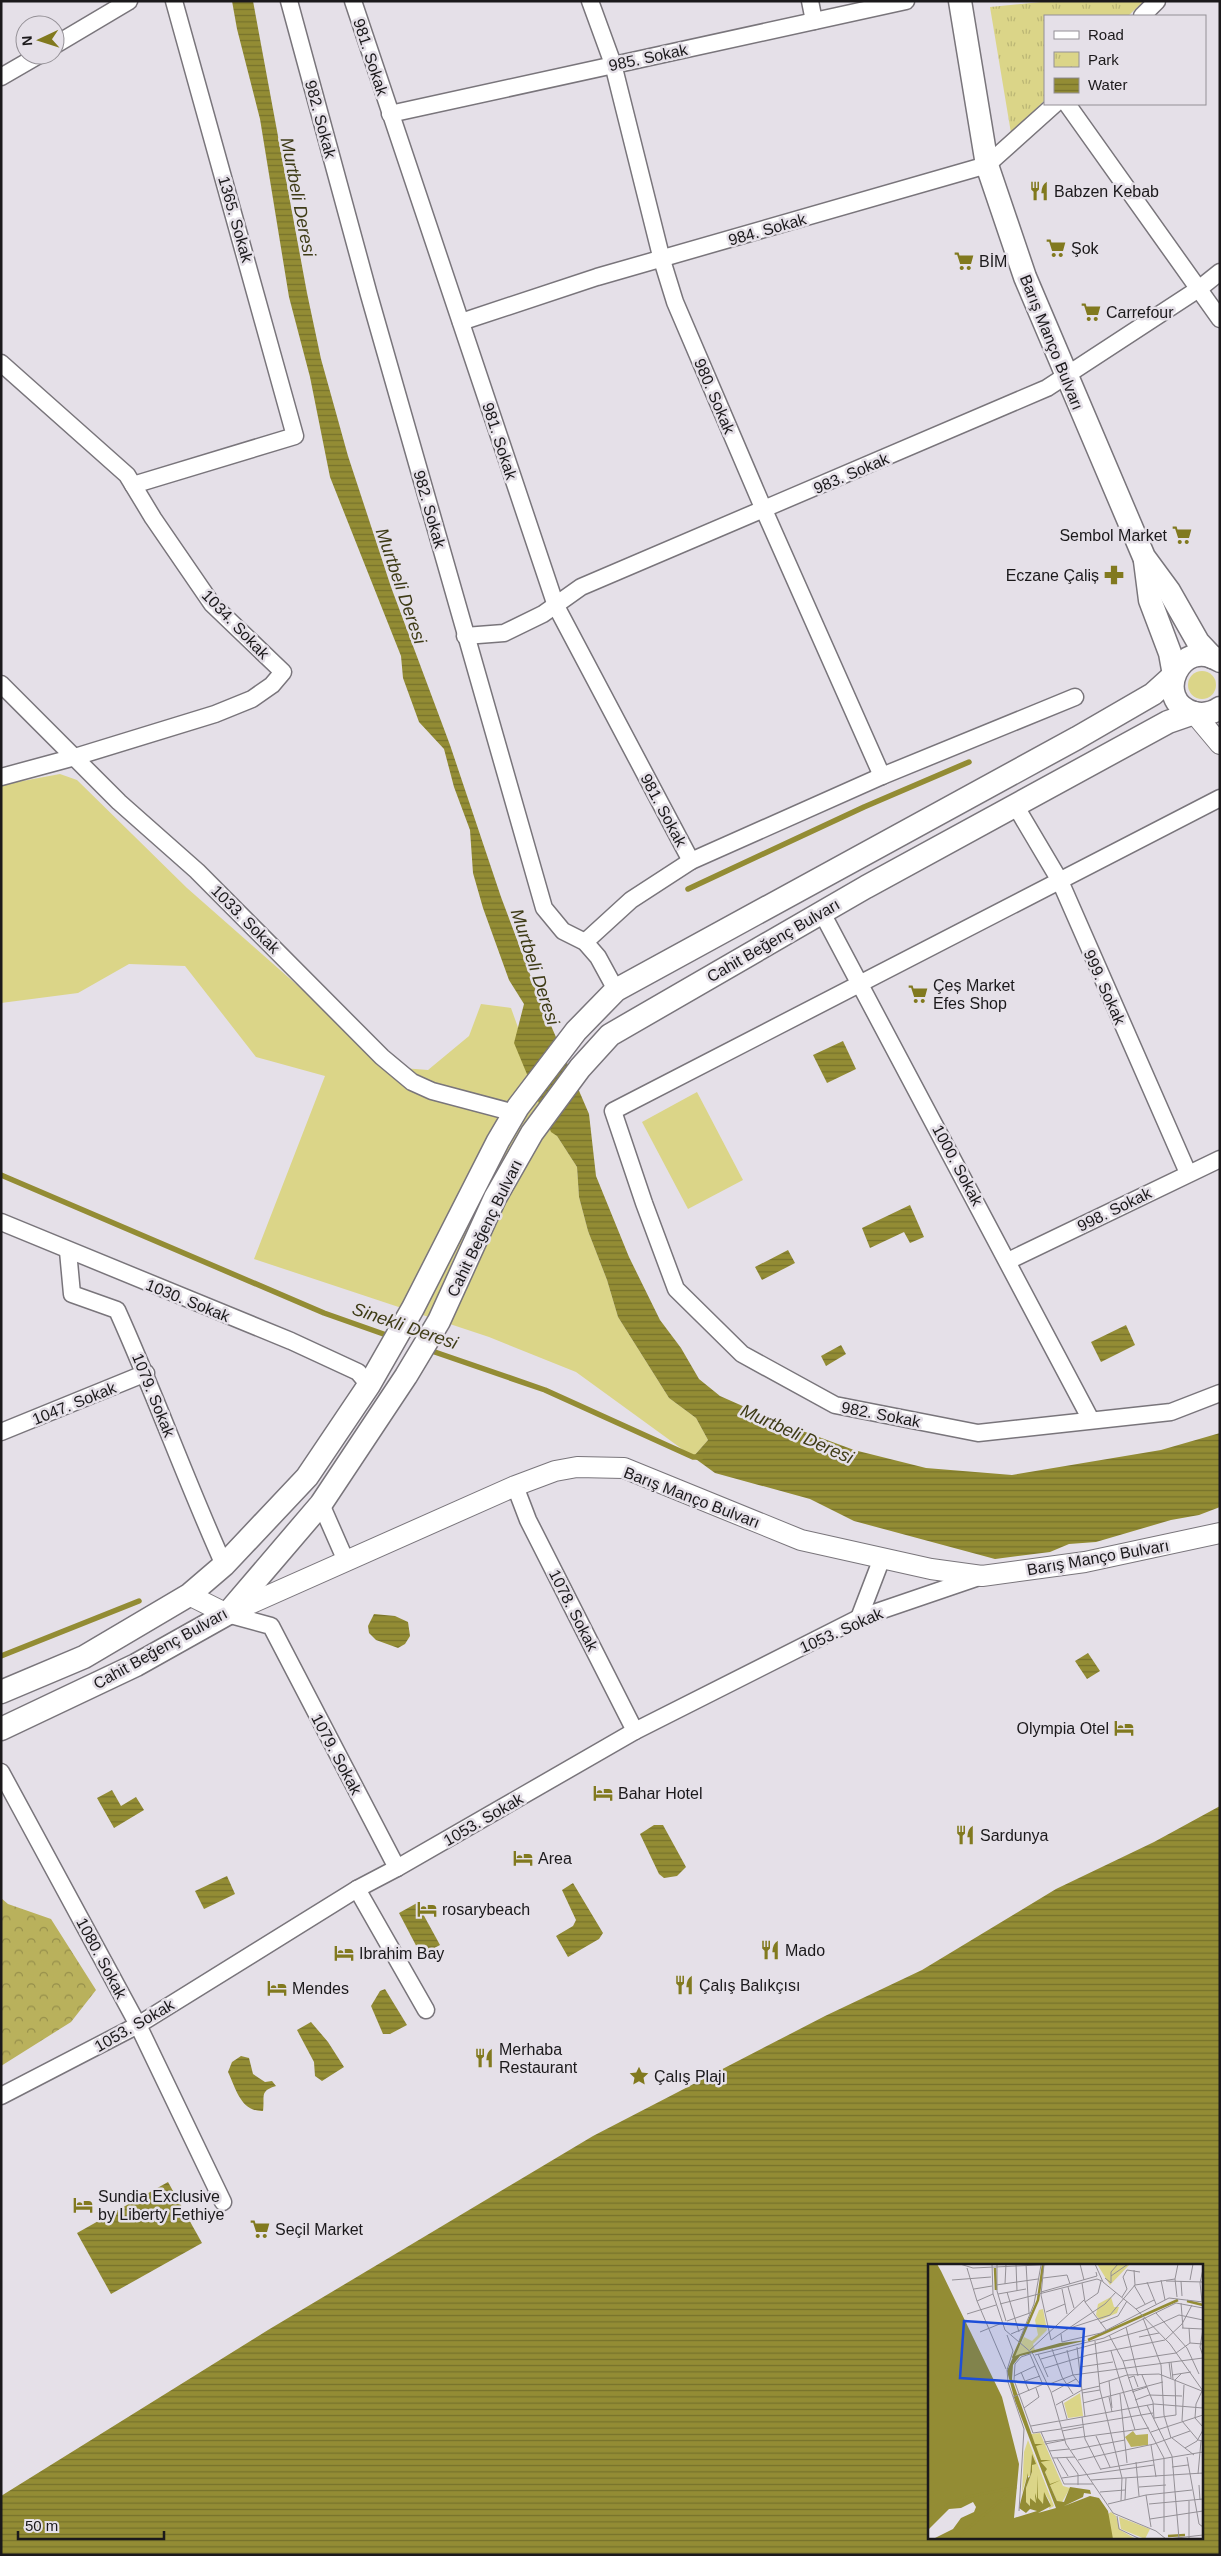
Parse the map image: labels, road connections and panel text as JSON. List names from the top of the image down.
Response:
{
  "streets": {
    "main road": ["Barış Manço Bulvarı", "Cahit Beğenç Bulvarı"],
    "street": [
      "981. Sokak",
      "985. Sokak",
      "982. Sokak",
      "1365. Sokak",
      "984. Sokak",
      "980. Sokak",
      "983. Sokak",
      "1034. Sokak",
      "1033. Sokak",
      "999. Sokak",
      "1000. Sokak",
      "998. Sokak",
      "1030. Sokak",
      "1079. Sokak",
      "1047. Sokak",
      "1078. Sokak",
      "1053. Sokak",
      "1080. Sokak"
    ]
  },
  "crossings": [
    ["981. Sokak", "985. Sokak"],
    ["981. Sokak", "984. Sokak"],
    ["981. Sokak", "983. Sokak"],
    ["985. Sokak", "980. Sokak"],
    ["982. Sokak", "983. Sokak"],
    ["982. Sokak", "Cahit Beğenç Bulvarı"],
    ["982. Sokak", "1000. Sokak"],
    ["1365. Sokak", "1034. Sokak"],
    ["984. Sokak", "Barış Manço Bulvarı"],
    ["984. Sokak", "980. Sokak"],
    ["Barış Manço Bulvarı", "983. Sokak"],
    ["Barış Manço Bulvarı", "Cahit Beğenç Bulvarı"],
    ["Barış Manço Bulvarı", "1079. Sokak"],
    ["Barış Manço Bulvarı", "1078. Sokak"],
    ["Barış Manço Bulvarı", "1053. Sokak"],
    ["980. Sokak", "983. Sokak"],
    ["1034. Sokak", "1033. Sokak"],
    ["1033. Sokak", "Cahit Beğenç Bulvarı"],
    ["Cahit Beğenç Bulvarı", "999. Sokak"],
    ["Cahit Beğenç Bulvarı", "1000. Sokak"],
    ["Cahit Beğenç Bulvarı", "1030. Sokak"],
    ["Cahit Beğenç Bulvarı", "1079. Sokak"],
    ["999. Sokak", "998. Sokak"],
    ["1000. Sokak", "998. Sokak"],
    ["1030. Sokak", "1079. Sokak"],
    ["1079. Sokak", "1047. Sokak"],
    ["1079. Sokak", "1053. Sokak"],
    ["1078. Sokak", "1053. Sokak"],
    ["1053. Sokak", "1080. Sokak"]
  ],
  "water": ["Murtbeli Deresi", "Sinekli Deresi"],
  "places": {
    "restaurant": [
      "Babzen Kebab",
      "Sardunya",
      "Mado",
      "Çalış Balıkçısı",
      "Merhaba Restaurant"
    ],
    "supermarket": [
      "Şok",
      "BİM",
      "Carrefour",
      "Sembol Market",
      "Çeș Market Efes Shop",
      "Seçil Market"
    ],
    "pharmacy": ["Eczane Çaliș"],
    "hotel": [
      "Olympia Otel",
      "Bahar Hotel",
      "Area",
      "rosarybeach",
      "Ibrahim Bay",
      "Mendes",
      "Sundia Exclusive by Liberty Fethiye"
    ],
    "place": ["Çalış Plajı"]
  },
  "legend": ["Road", "Park", "Water"],
  "scale_bar": "50 m",
  "north": "left"
}
